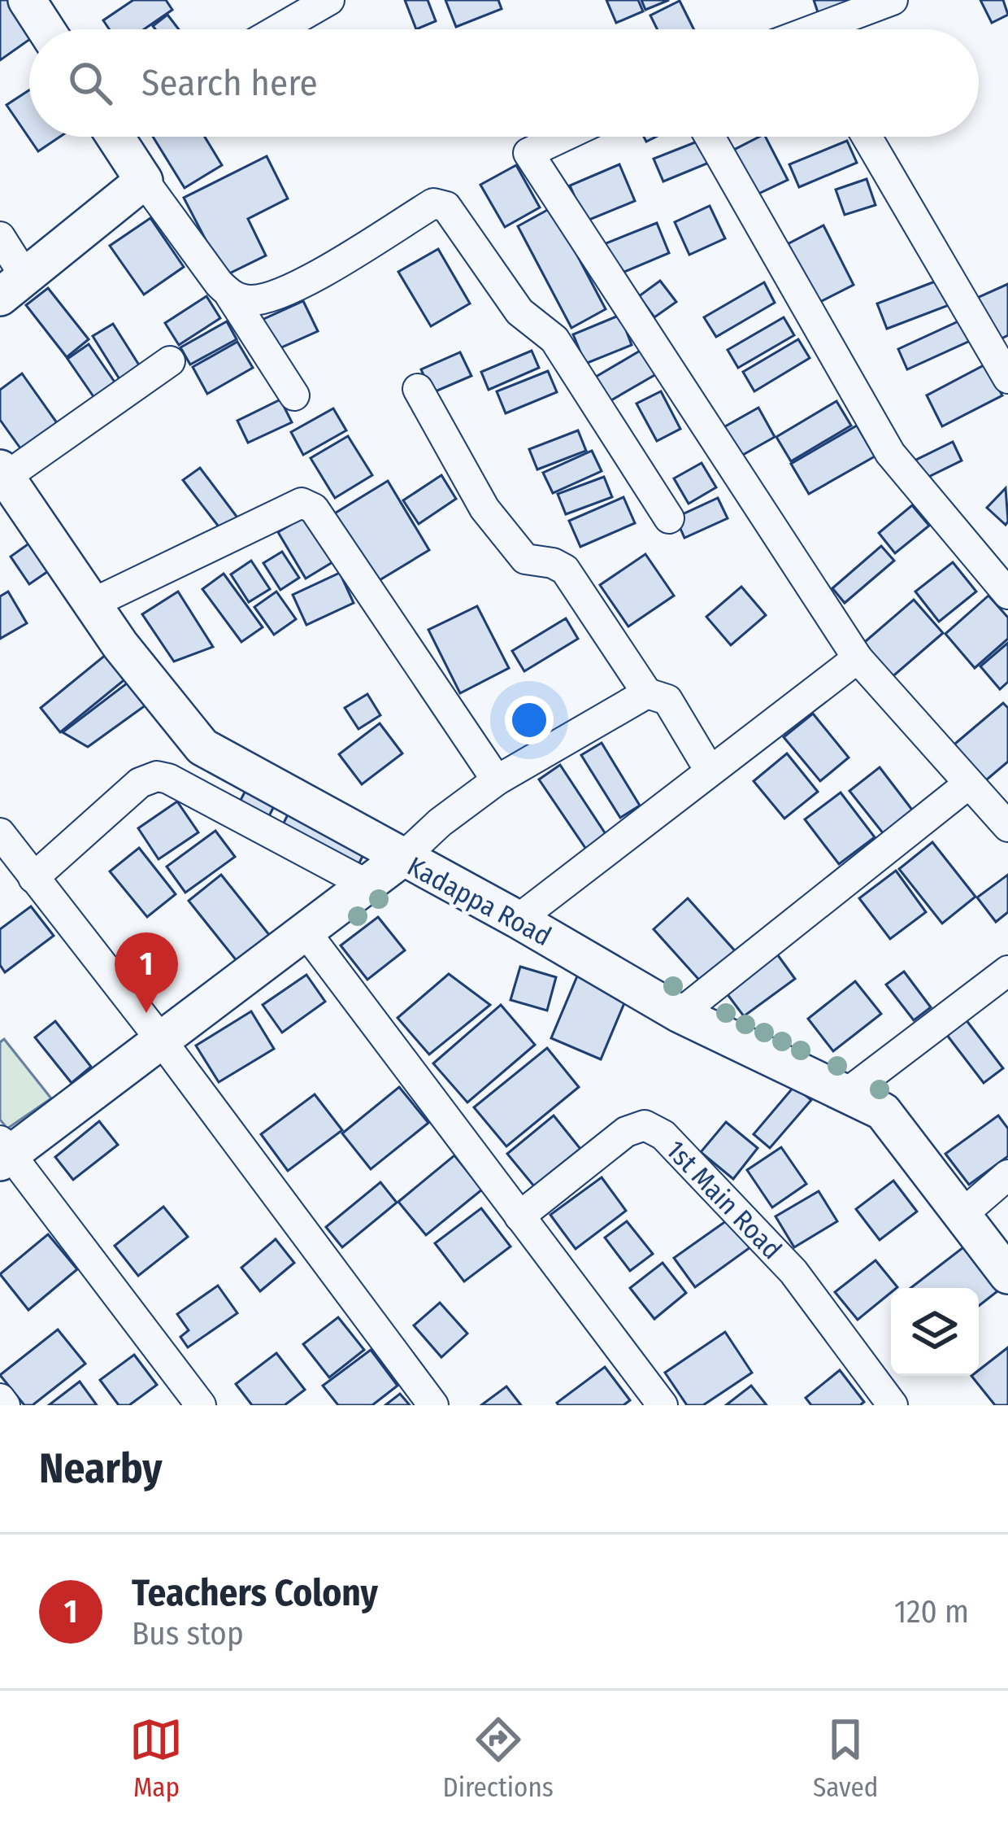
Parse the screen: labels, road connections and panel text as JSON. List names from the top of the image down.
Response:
{
  "streets": {
    "main road": ["Kadappa Road"],
    "street": ["1st Main Road"]
  },
  "page": {
    "search": "Search here",
    "pins": "1",
    "heading": "Nearby",
    "list": [
      {
        "mark": "1",
        "name": "Teachers Colony",
        "note": "Bus stop",
        "value": "120 m"
      }
    ],
    "nav": ["Map", "Directions", "Saved"]
  }
}
